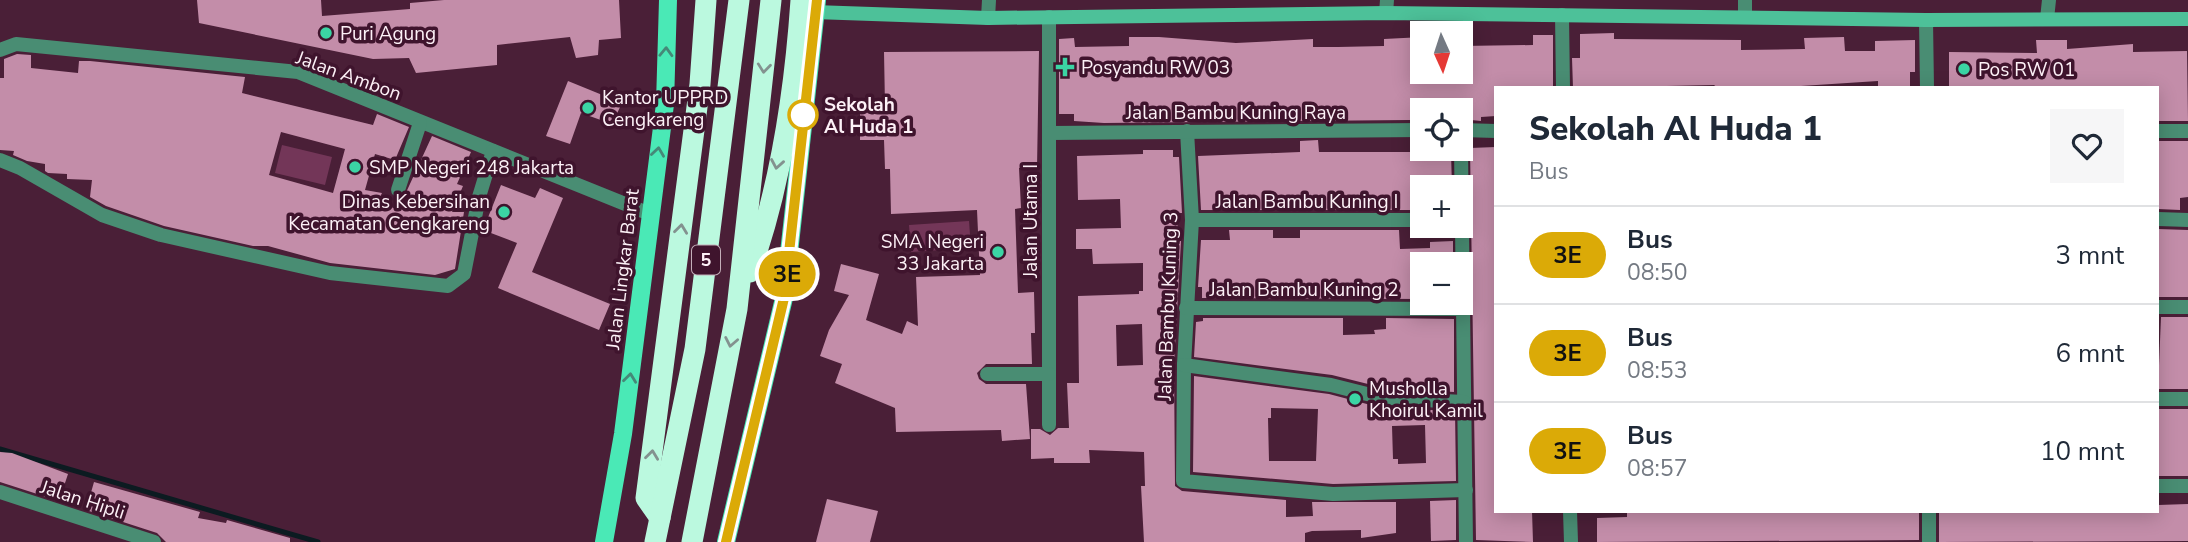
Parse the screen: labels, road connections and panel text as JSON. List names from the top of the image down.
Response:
{
  "streets": {
    "highway": ["5"],
    "main road": ["Jalan Lingkar Barat"],
    "street": [
      "Jalan Ambon",
      "Jalan Bambu Kuning Raya",
      "Jalan Bambu Kuning I",
      "Jalan Utama I",
      "Jalan Bambu Kuning 2",
      "Jalan Bambu Kuning 3",
      "Jalan Hipli"
    ]
  },
  "crossings": [
    ["Jalan Ambon", "Jalan Lingkar Barat"],
    ["Jalan Bambu Kuning Raya", "Jalan Utama I"],
    ["Jalan Bambu Kuning Raya", "Jalan Bambu Kuning 3"],
    ["Jalan Bambu Kuning I", "Jalan Bambu Kuning 3"],
    ["Jalan Bambu Kuning 2", "Jalan Bambu Kuning 3"]
  ],
  "places": {
    "other": [
      "Puri Agung",
      "Pos RW 01",
      "Kantor UPPRD Cengkareng",
      "Sekolah Al Huda 1",
      "SMP Negeri 248 Jakarta",
      "Dinas Kebersihan Kecamatan Cengkareng",
      "SMA Negeri 33 Jakarta",
      "Musholla Khoirul Kamil"
    ],
    "health": ["Posyandu RW 03"]
  },
  "lines": ["bus line 3E"],
  "north": "bottom",
  "page": {
    "on_map": "3E",
    "map_buttons": ["+", "−"],
    "heading": ["Sekolah Al Huda 1", "Bus"],
    "list": [
      {
        "mark": "3E",
        "name": "Bus",
        "note": "08:50",
        "value": "3 mnt"
      },
      {
        "mark": "3E",
        "name": "Bus",
        "note": "08:53",
        "value": "6 mnt"
      },
      {
        "mark": "3E",
        "name": "Bus",
        "note": "08:57",
        "value": "10 mnt"
      }
    ]
  }
}
